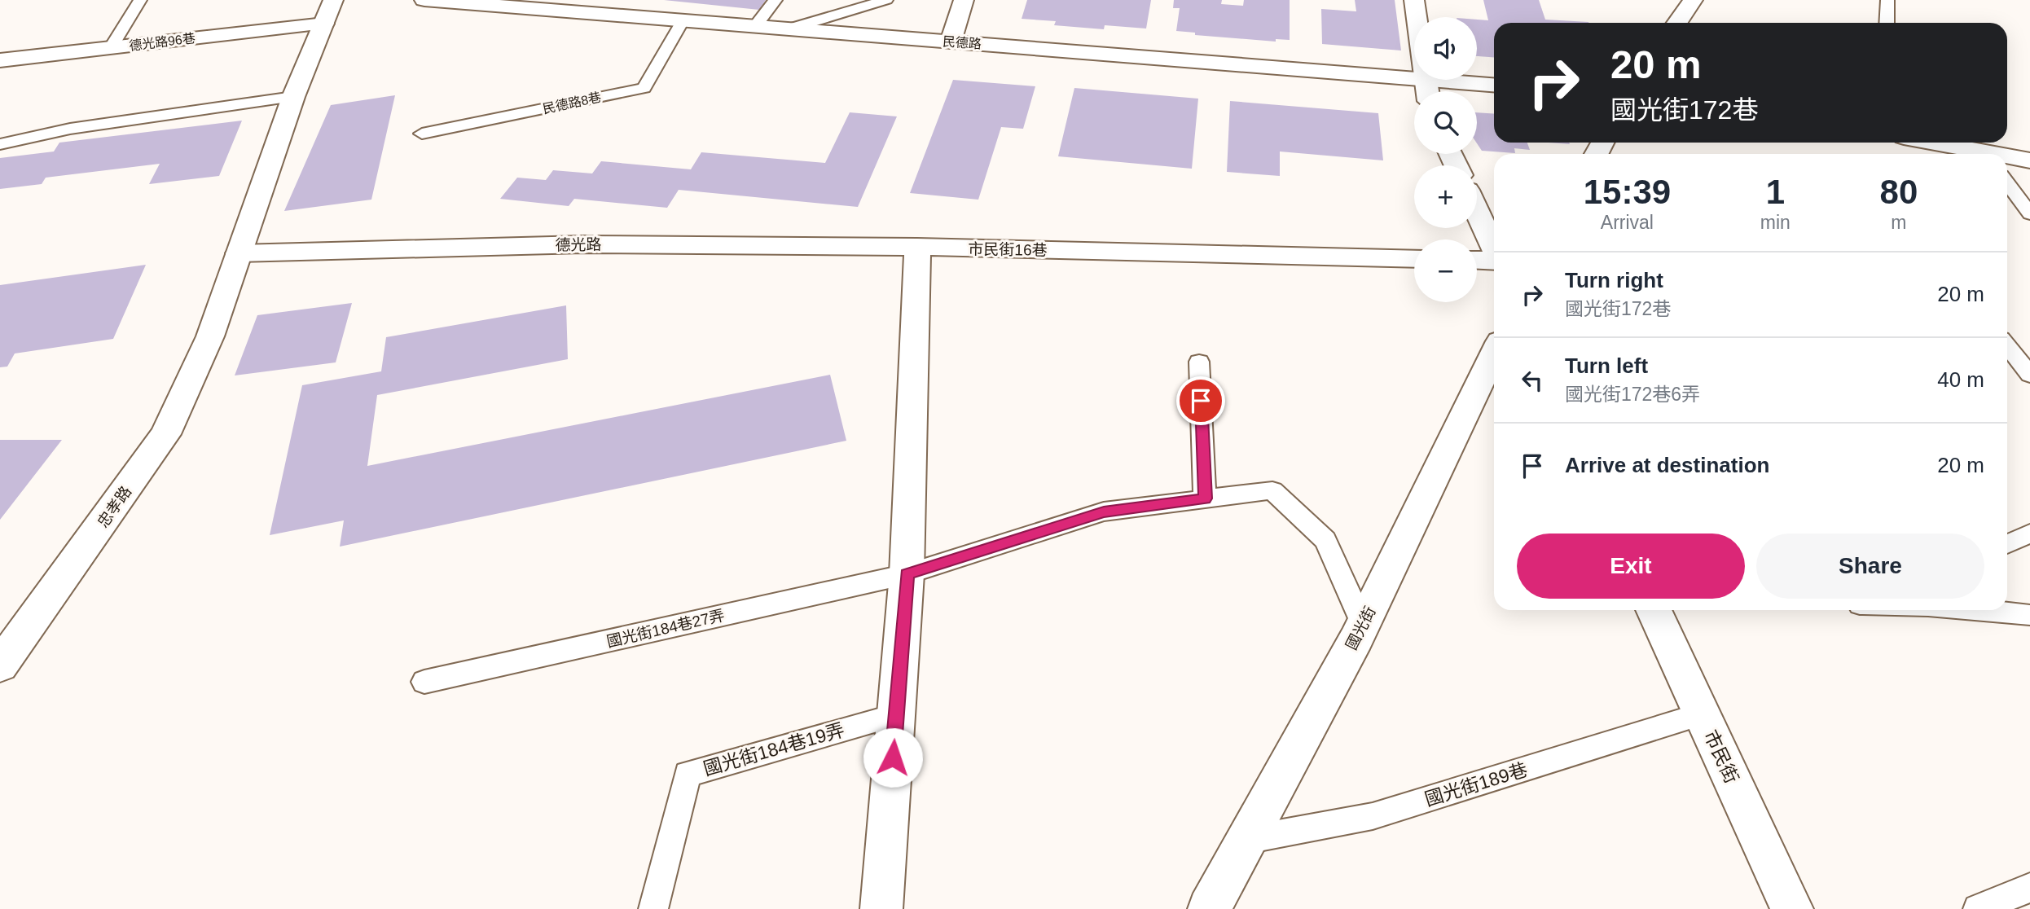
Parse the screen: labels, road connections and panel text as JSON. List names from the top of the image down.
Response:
{
  "streets": {
    "street": [
      "德光路96巷",
      "民德路",
      "德光路",
      "市民街16巷",
      "忠孝路",
      "國光街",
      "市民街"
    ],
    "lane": [
      "民德路8巷",
      "國光街184巷27弄",
      "國光街184巷19弄",
      "國光街189巷"
    ]
  },
  "crossings": [
    ["民德路", "民德路8巷"],
    ["德光路", "市民街16巷"],
    ["德光路", "忠孝路"],
    ["國光街", "國光街189巷"],
    ["市民街", "國光街189巷"]
  ],
  "page": {
    "map_buttons": ["+", "−"],
    "turn": ["20 m", "國光街172巷"],
    "eta": [
      "15:39",
      "Arrival",
      "1",
      "min",
      "80",
      "m"
    ],
    "list": [
      {
        "name": "Turn right",
        "note": "國光街172巷",
        "value": "20 m"
      },
      {
        "name": "Turn left",
        "note": "國光街172巷6弄",
        "value": "40 m"
      },
      {
        "name": "Arrive at destination",
        "value": "20 m"
      }
    ],
    "buttons": ["Exit", "Share"]
  }
}
